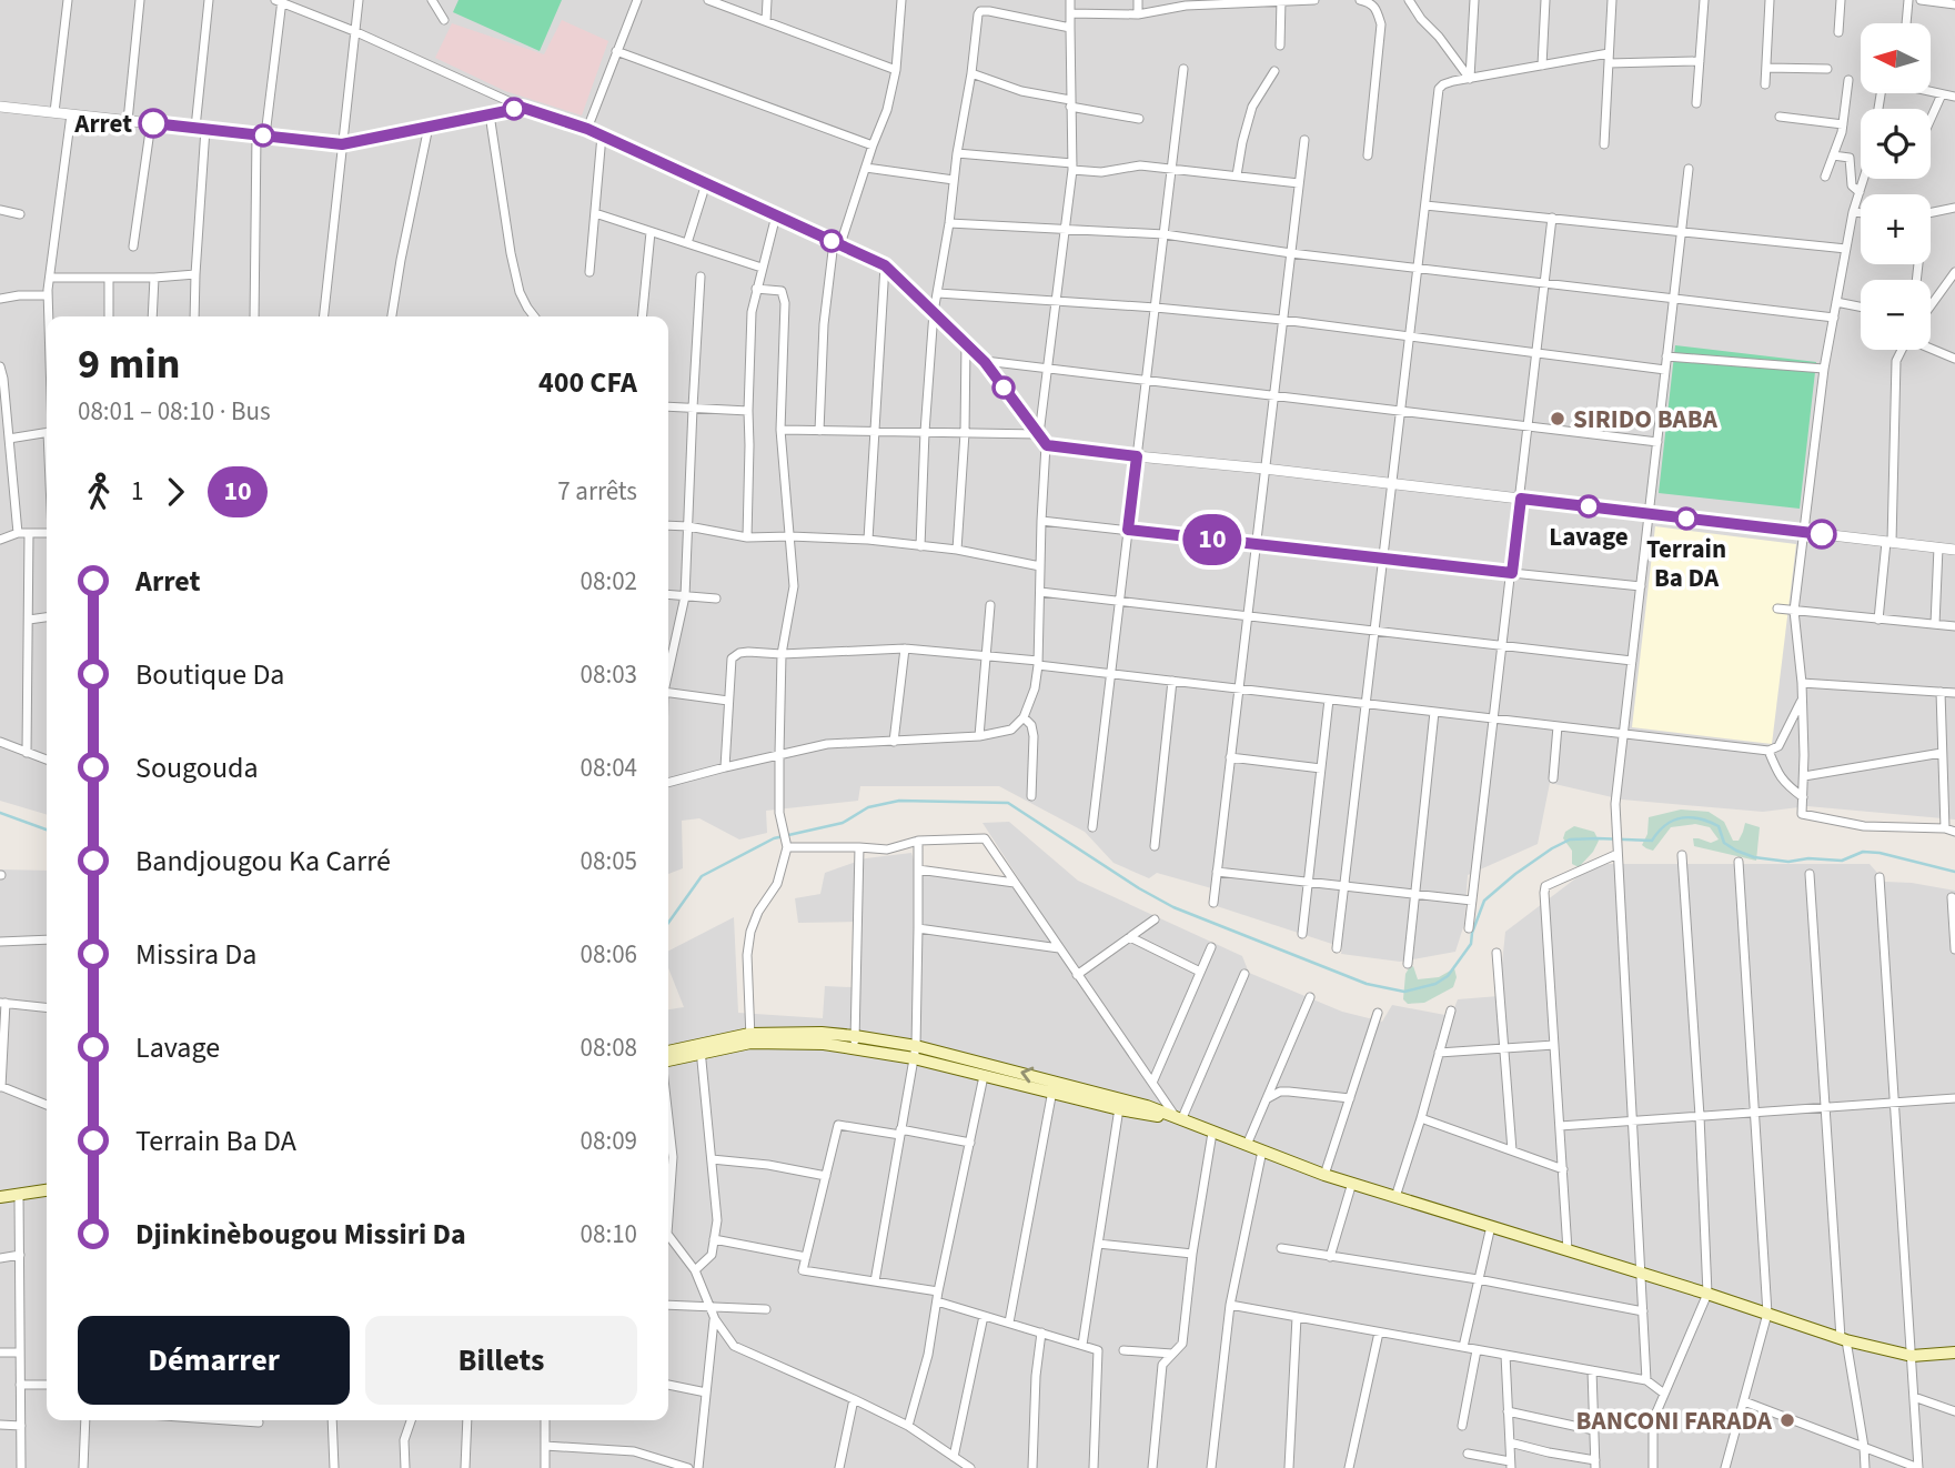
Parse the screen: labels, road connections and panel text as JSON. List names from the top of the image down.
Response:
{
  "places": [
    "Arret",
    "SIRIDO BABA",
    "Lavage",
    "Terrain Ba DA",
    "BANCONI FARADA"
  ],
  "lines": ["bus line 10"],
  "north": "left",
  "page": {
    "on_map": "10",
    "map_buttons": ["+", "−"],
    "heading": ["9 min", "08:01 – 08:10 · Bus", "400 CFA"],
    "legs": ["1", "10", "7 arrêts"],
    "list": [
      {
        "name": "Arret",
        "value": "08:02"
      },
      {
        "name": "Boutique Da",
        "value": "08:03"
      },
      {
        "name": "Sougouda",
        "value": "08:04"
      },
      {
        "name": "Bandjougou Ka Carré",
        "value": "08:05"
      },
      {
        "name": "Missira Da",
        "value": "08:06"
      },
      {
        "name": "Lavage",
        "value": "08:08"
      },
      {
        "name": "Terrain Ba DA",
        "value": "08:09"
      },
      {
        "name": "Djinkinèbougou Missiri Da",
        "value": "08:10"
      }
    ],
    "buttons": ["Démarrer", "Billets"]
  }
}
